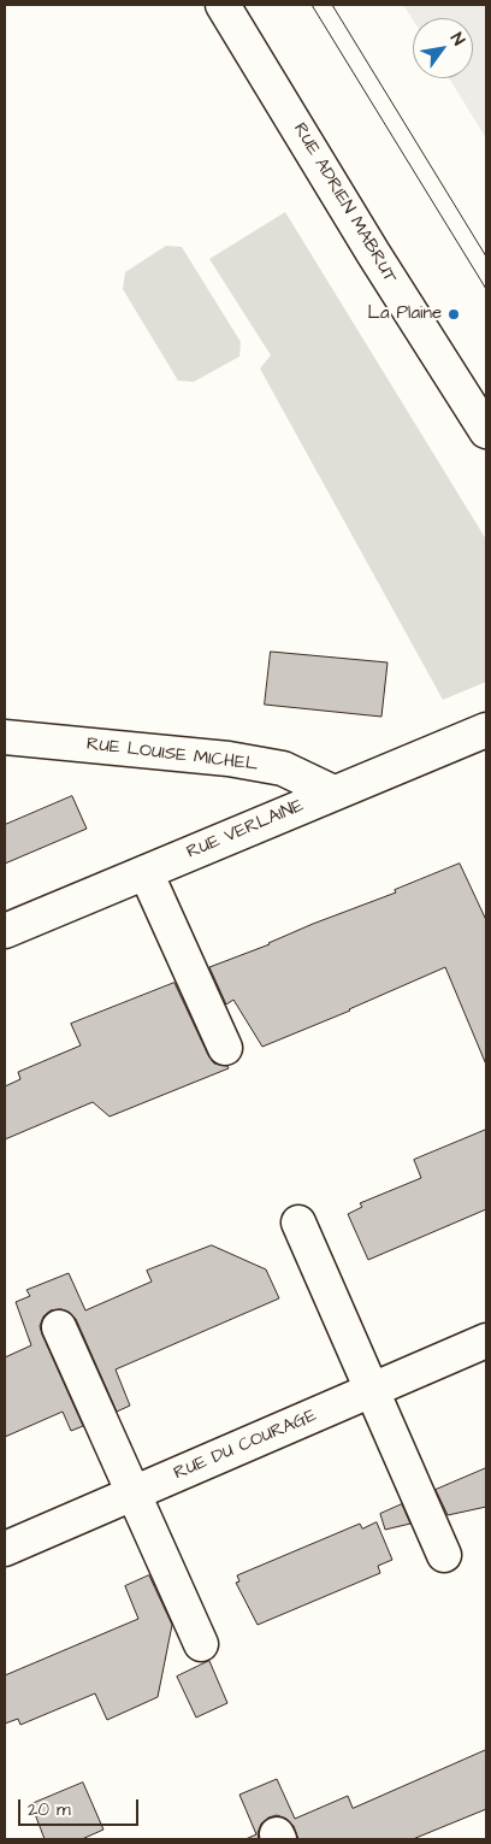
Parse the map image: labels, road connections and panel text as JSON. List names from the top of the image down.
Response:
{
  "streets": {
    "street": [
      "RUE ADRIEN MABRUT",
      "RUE LOUISE MICHEL",
      "RUE VERLAINE",
      "RUE DU COURAGE"
    ]
  },
  "crossings": [
    ["RUE LOUISE MICHEL", "RUE VERLAINE"]
  ],
  "places": ["La Plaine"],
  "scale_bar": "20 m",
  "north": "top right"
}
